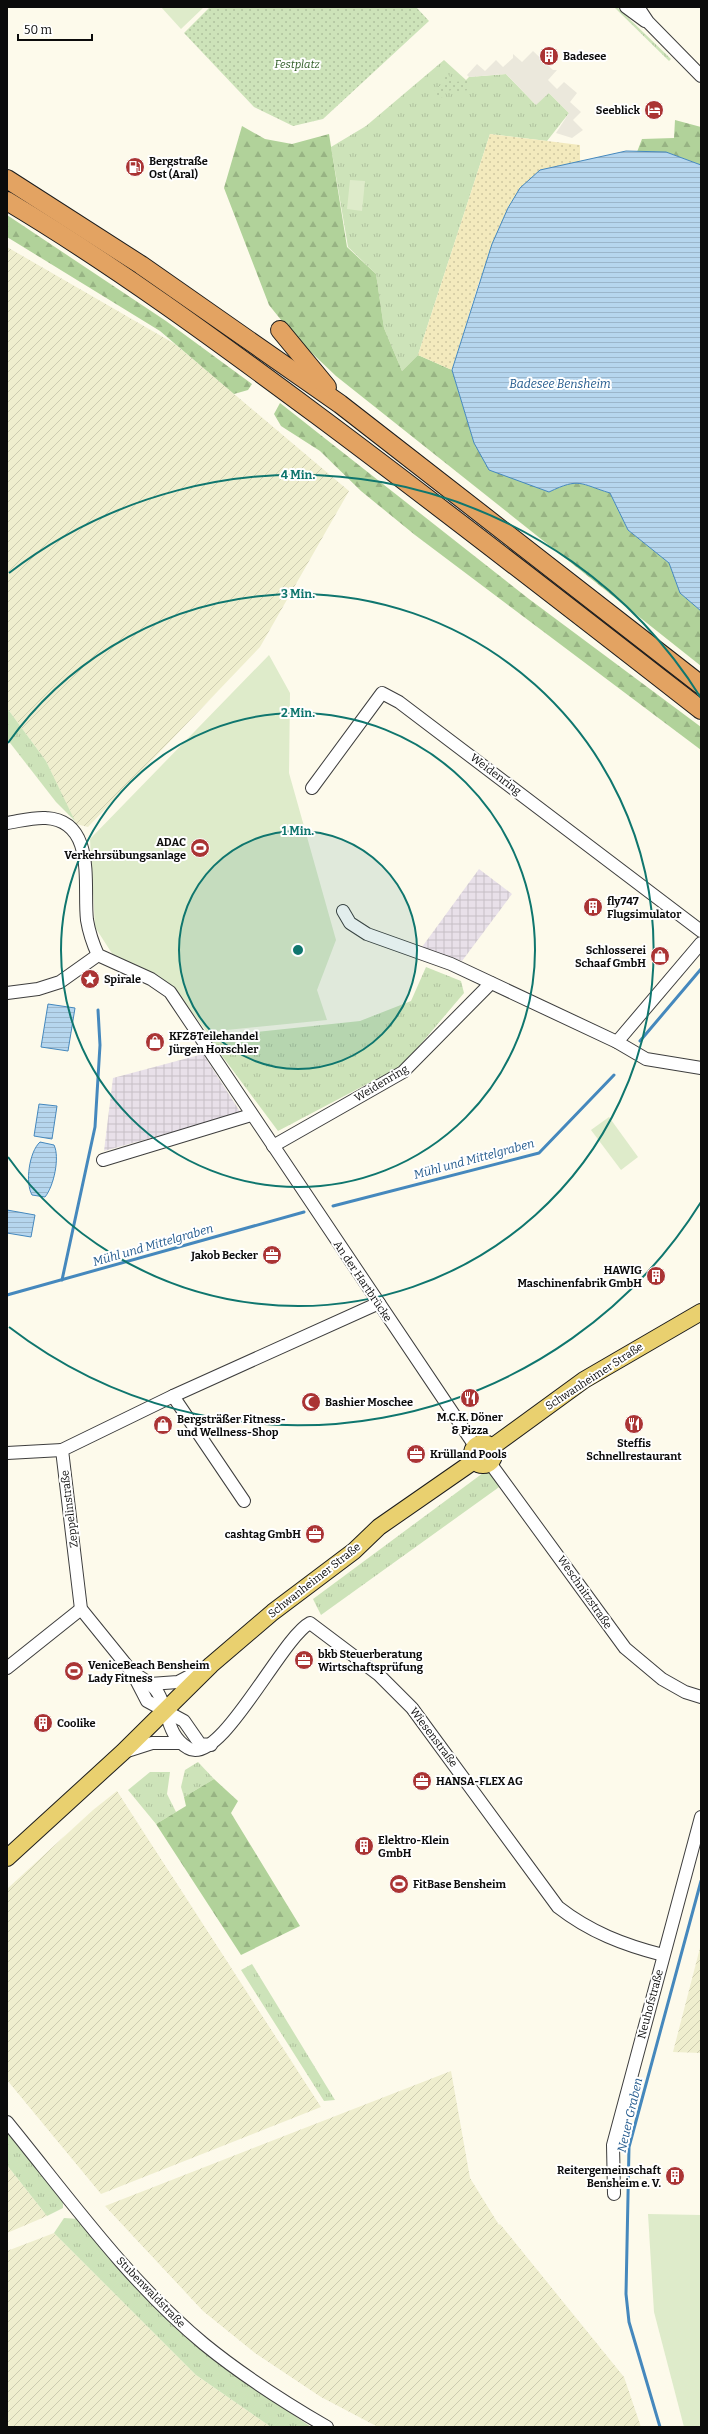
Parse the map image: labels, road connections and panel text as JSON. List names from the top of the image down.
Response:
{
  "streets": {
    "main road": ["Schwanheimer Straße"],
    "street": [
      "Weidenring",
      "An der Hartbrücke",
      "Zeppelinstraße",
      "Weschnitzstraße",
      "Wiesenstraße",
      "Neuhofstraße",
      "Stubenwaldstraße"
    ]
  },
  "crossings": [
    ["Weidenring", "An der Hartbrücke"],
    ["An der Hartbrücke", "Schwanheimer Straße"],
    ["Schwanheimer Straße", "Weschnitzstraße"],
    ["Wiesenstraße", "Neuhofstraße"]
  ],
  "water": ["Badesee Bensheim", "Mühl und Mittelgraben", "Neuer Graben"],
  "parks": ["Festplatz"],
  "places": {
    "building": [
      "Badesee",
      "fly747 Flugsimulator",
      "HAWIG Maschinenfabrik GmbH",
      "Coolike",
      "Elektro-Klein GmbH",
      "Reitergemeinschaft Bensheim e. V."
    ],
    "hotel": ["Seeblick"],
    "fuel station": ["Bergstraße Ost (Aral)"],
    "sports": ["ADAC Verkehrsübungsanlage", "VeniceBeach Bensheim Lady Fitness", "FitBase Bensheim"],
    "shop": ["Schlosserei Schaaf GmbH", "KFZ&Teilehandel Jürgen Horschler", "Bergsträßer Fitness- und Wellness-Shop"],
    "place": ["Spirale"],
    "office": [
      "Jakob Becker",
      "Krülland Pools",
      "cashtag GmbH",
      "bkb Steuerberatung Wirtschaftsprüfung",
      "HANSA-FLEX AG"
    ],
    "restaurant": ["M.C.K. Döner & Pizza", "Steffis Schnellrestaurant"],
    "mosque": ["Bashier Moschee"]
  },
  "scale_bar": "50 m",
  "rings": [
    "4 Min.",
    "3 Min.",
    "2 Min.",
    "1 Min."
  ]
}
